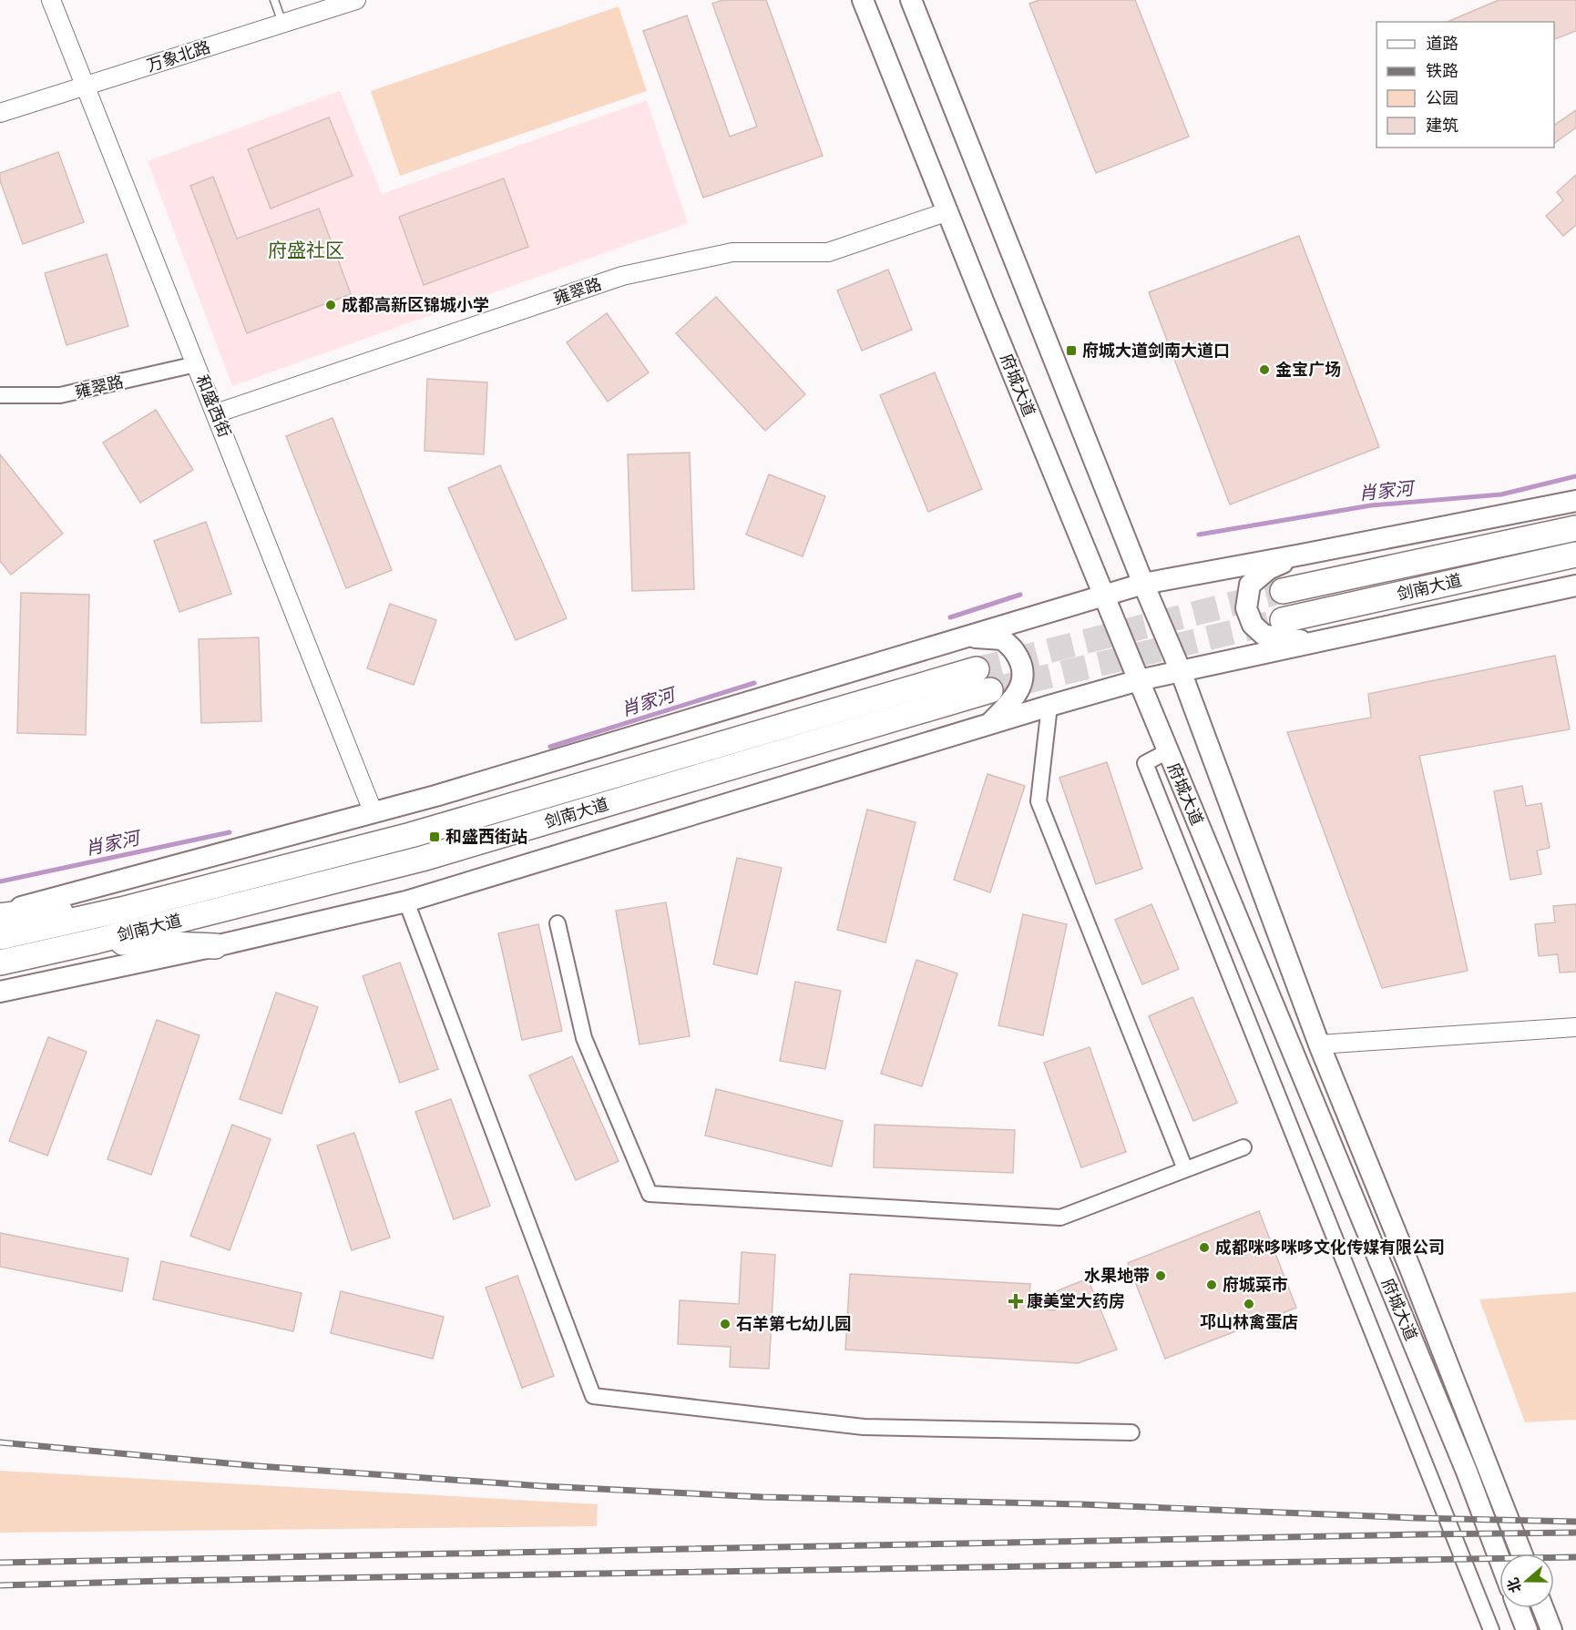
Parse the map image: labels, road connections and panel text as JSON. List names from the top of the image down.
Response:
{
  "streets": {
    "highway": ["剑南大道"],
    "main road": ["府城大道"],
    "street": ["万象北路", "雍翠路", "和盛西街"]
  },
  "crossings": [
    ["万象北路", "和盛西街"],
    ["雍翠路", "府城大道"],
    ["雍翠路", "和盛西街"]
  ],
  "districts": ["府盛社区"],
  "water": ["肖家河"],
  "places": {
    "other": [
      "成都高新区锦城小学",
      "金宝广场",
      "成都咪哆咪哆文化传媒有限公司",
      "水果地带",
      "府城菜市",
      "邛山林禽蛋店",
      "石羊第七幼儿园"
    ],
    "transit": ["府城大道剑南大道口", "和盛西街站"],
    "health": ["康美堂大药房"]
  },
  "legend": [
    "道路",
    "铁路",
    "公园",
    "建筑"
  ],
  "north": "left"
}
